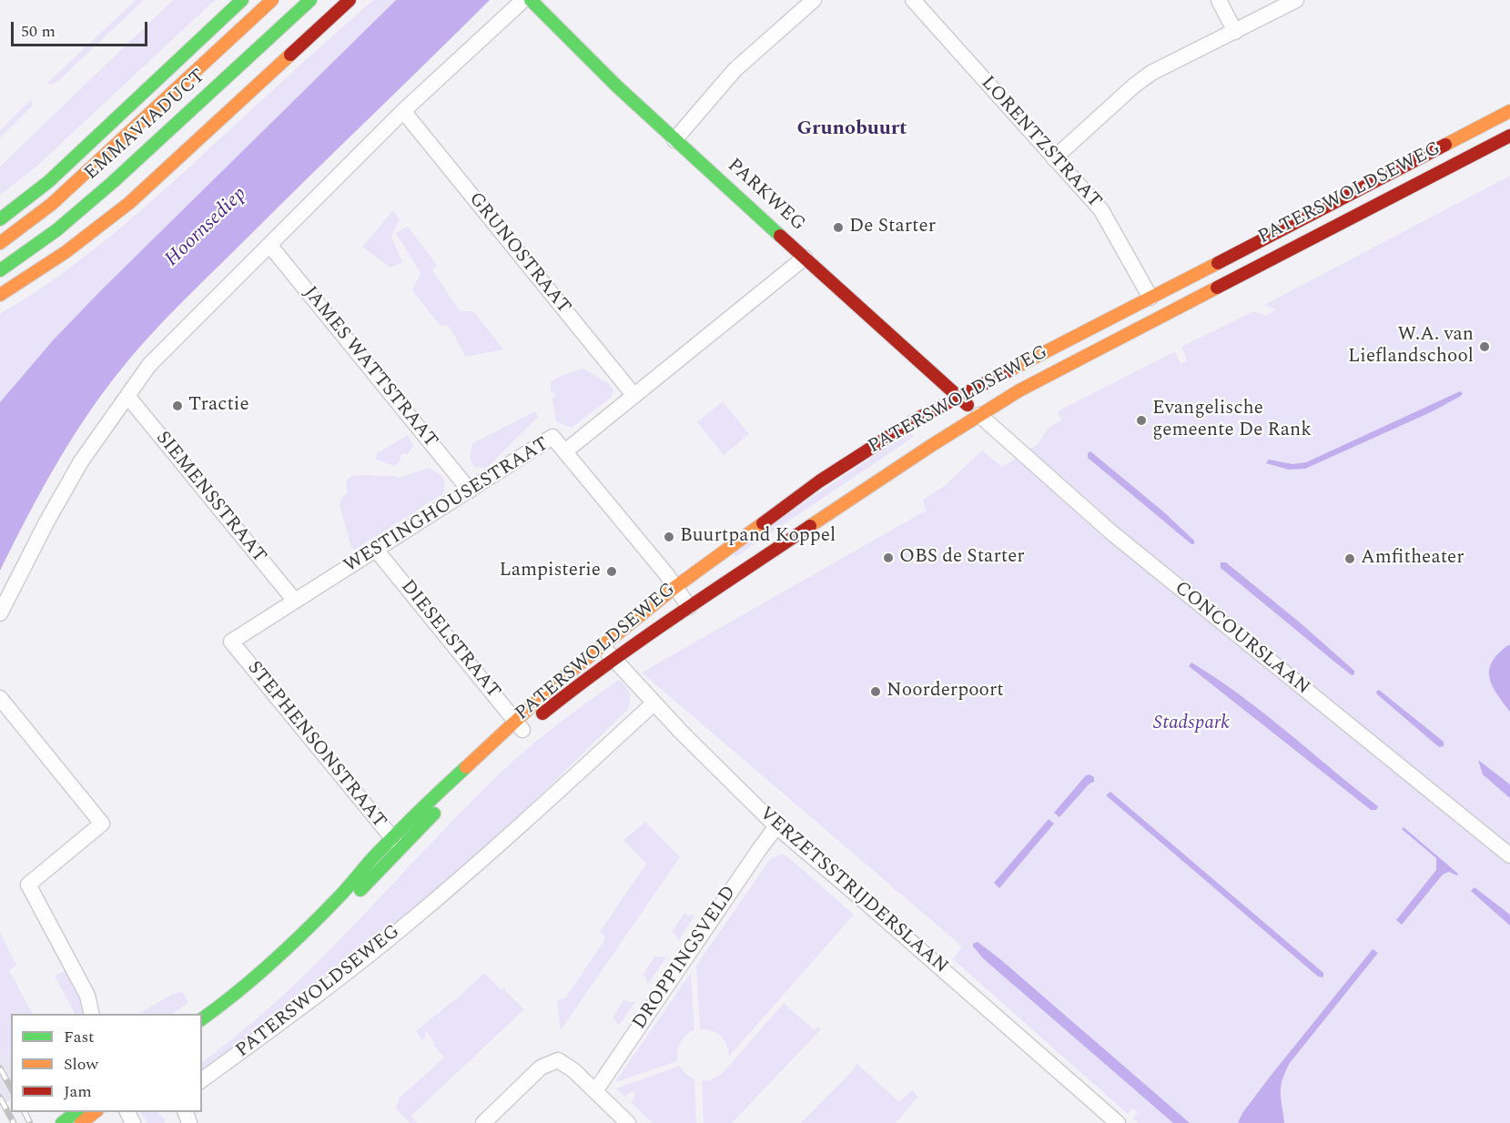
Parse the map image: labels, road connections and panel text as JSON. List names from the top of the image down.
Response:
{
  "streets": {
    "main road": ["EMMAVIADUCT", "PATERSWOLDSEWEG", "PARKWEG"],
    "street": [
      "LORENTZSTRAAT",
      "GRUNOSTRAAT",
      "JAMES WATTSTRAAT",
      "SIEMENSSTRAAT",
      "WESTINGHOUSESTRAAT",
      "CONCOURSLAAN",
      "DIESELSTRAAT",
      "STEPHENSONSTRAAT",
      "VERZETSSTRIJDERSLAAN",
      "DROPPINGSVELD"
    ]
  },
  "crossings": [
    ["LORENTZSTRAAT", "PATERSWOLDSEWEG"],
    ["PATERSWOLDSEWEG", "PARKWEG"],
    ["PATERSWOLDSEWEG", "CONCOURSLAAN"],
    ["PATERSWOLDSEWEG", "DIESELSTRAAT"],
    ["PATERSWOLDSEWEG", "STEPHENSONSTRAAT"],
    ["PATERSWOLDSEWEG", "VERZETSSTRIJDERSLAAN"],
    ["PARKWEG", "WESTINGHOUSESTRAAT"],
    ["PARKWEG", "CONCOURSLAAN"],
    ["GRUNOSTRAAT", "WESTINGHOUSESTRAAT"],
    ["JAMES WATTSTRAAT", "WESTINGHOUSESTRAAT"],
    ["SIEMENSSTRAAT", "WESTINGHOUSESTRAAT"],
    ["WESTINGHOUSESTRAAT", "DIESELSTRAAT"],
    ["WESTINGHOUSESTRAAT", "STEPHENSONSTRAAT"],
    ["VERZETSSTRIJDERSLAAN", "DROPPINGSVELD"]
  ],
  "districts": ["Grunobuurt"],
  "water": ["Hoornsediep"],
  "parks": ["Stadspark"],
  "places": [
    "De Starter",
    "W.A. van Lieflandschool",
    "Tractie",
    "Evangelische gemeente De Rank",
    "Buurtpand Koppel",
    "OBS de Starter",
    "Amfitheater",
    "Lampisterie",
    "Noorderpoort"
  ],
  "legend": ["Fast", "Slow", "Jam"],
  "scale_bar": "50 m"
}
